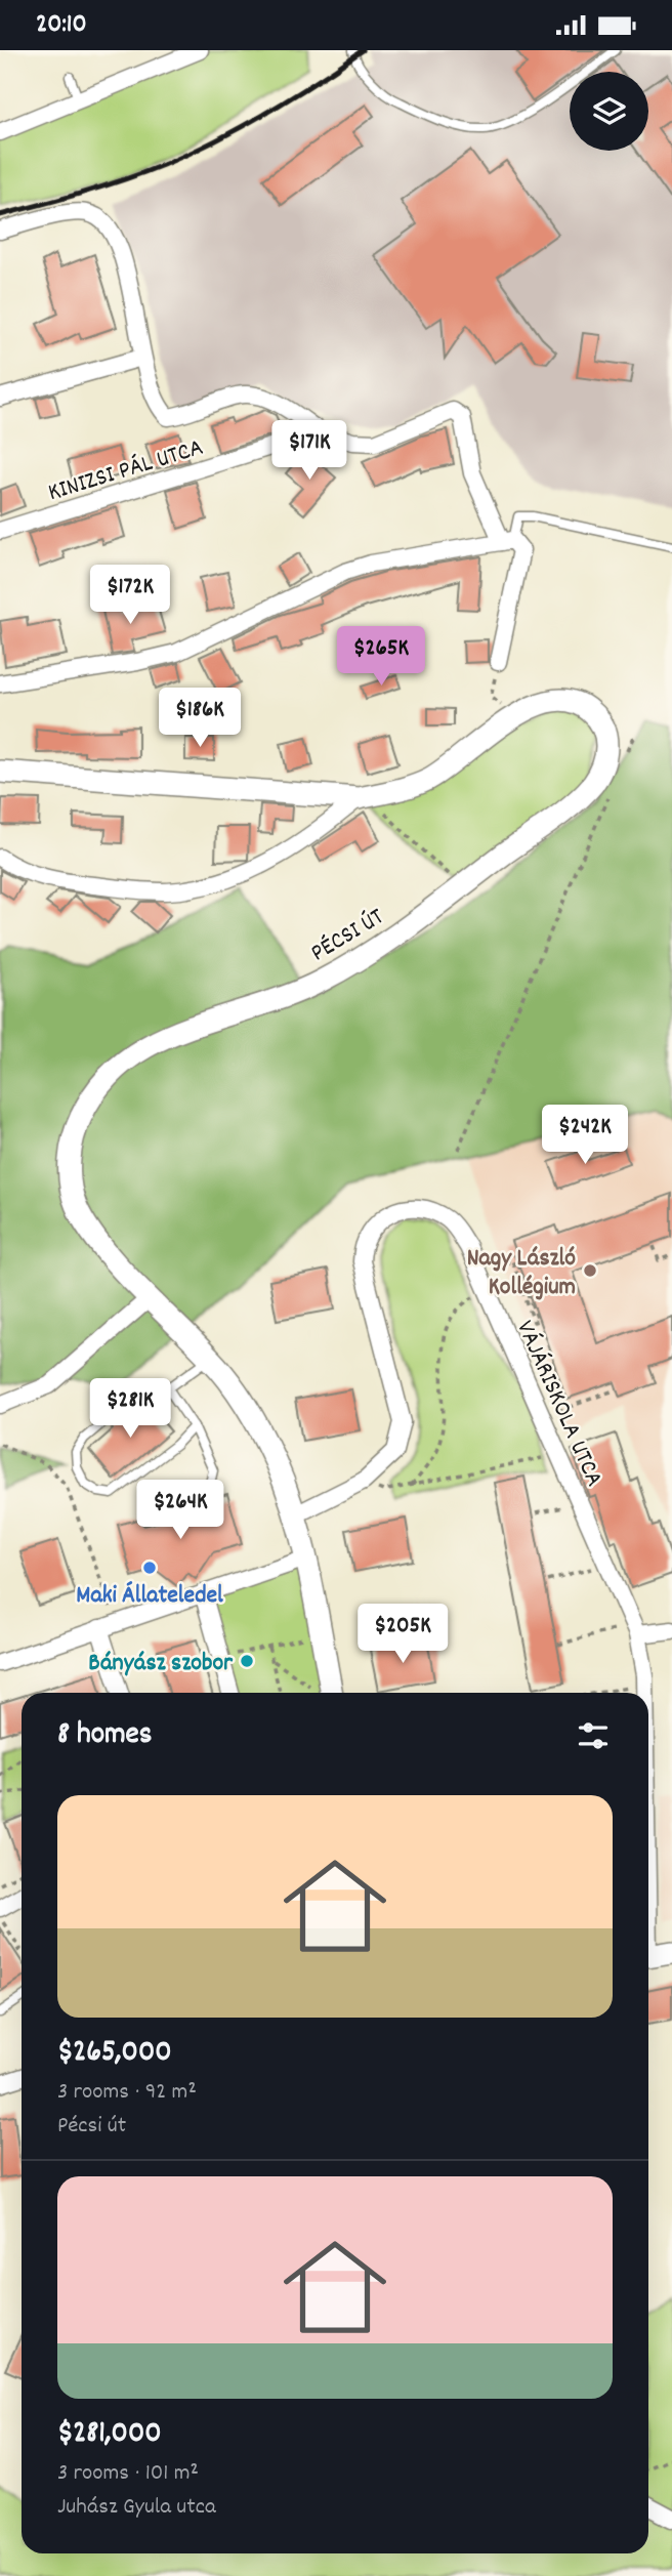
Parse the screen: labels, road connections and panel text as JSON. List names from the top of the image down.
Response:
{
  "streets": {
    "main road": ["PÉCSI ÚT"],
    "street": ["KINIZSI PÁL UTCA", "VÁJÁRISKOLA UTCA"]
  },
  "crossings": [
    ["PÉCSI ÚT", "VÁJÁRISKOLA UTCA"]
  ],
  "places": ["Nagy László Kollégium", "Maki Állateledel", "Bányász szobor"],
  "page": {
    "status": "20:10",
    "price": [
      "$171K",
      "$172K",
      "$265K",
      "$186K",
      "$242K",
      "$281K",
      "$264K",
      "$205K"
    ],
    "heading": "8 homes",
    "list": [
      {
        "name": "$265,000",
        "note": "3 rooms · 92 m² · Pécsi út"
      },
      {
        "name": "$281,000",
        "note": "3 rooms · 101 m² · Juhász Gyula utca"
      }
    ]
  }
}
